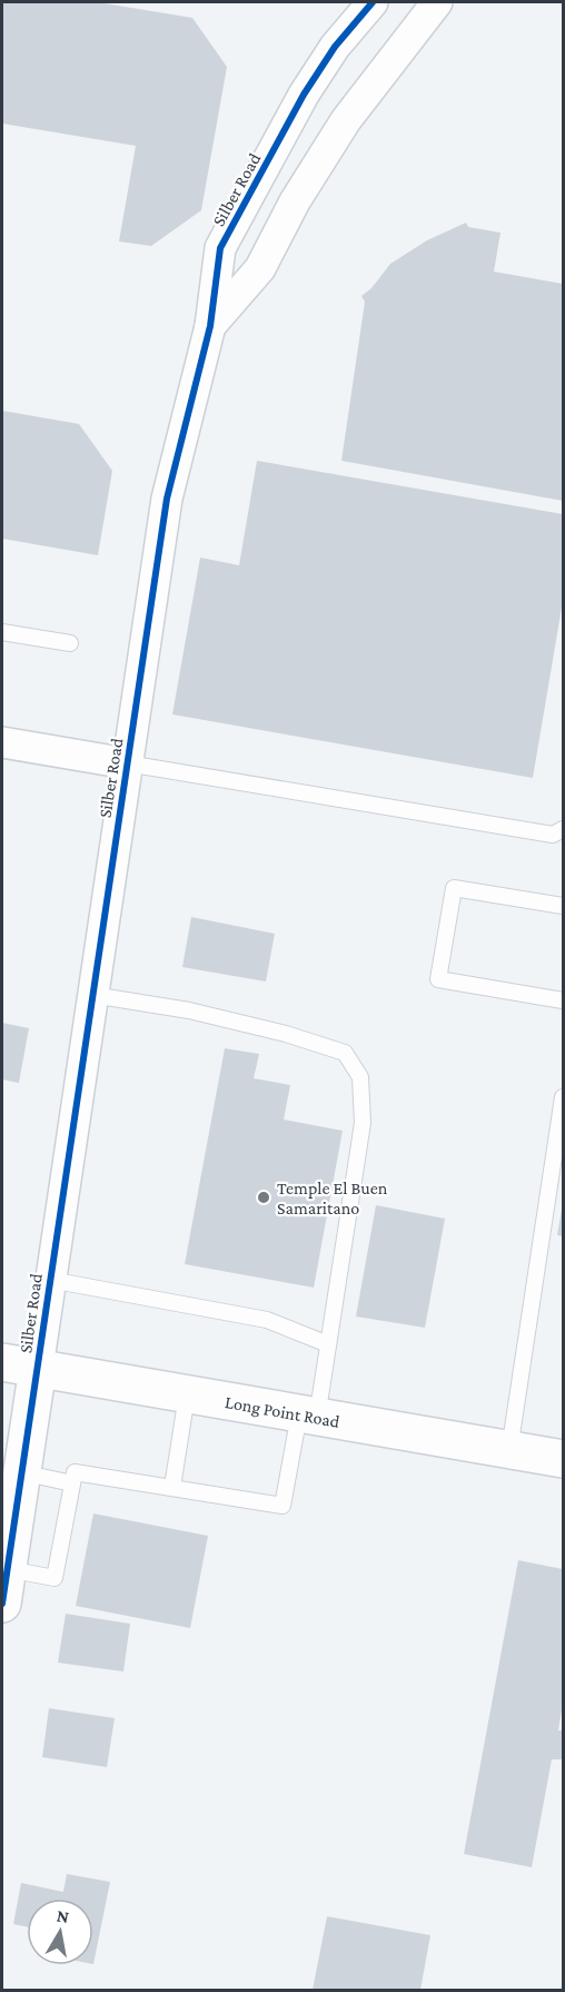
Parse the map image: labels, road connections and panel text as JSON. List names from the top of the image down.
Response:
{
  "streets": {
    "main road": ["Silber Road", "Long Point Road"]
  },
  "crossings": [
    ["Silber Road", "Long Point Road"]
  ],
  "places": ["Temple El Buen Samaritano"],
  "north": "top"
}
